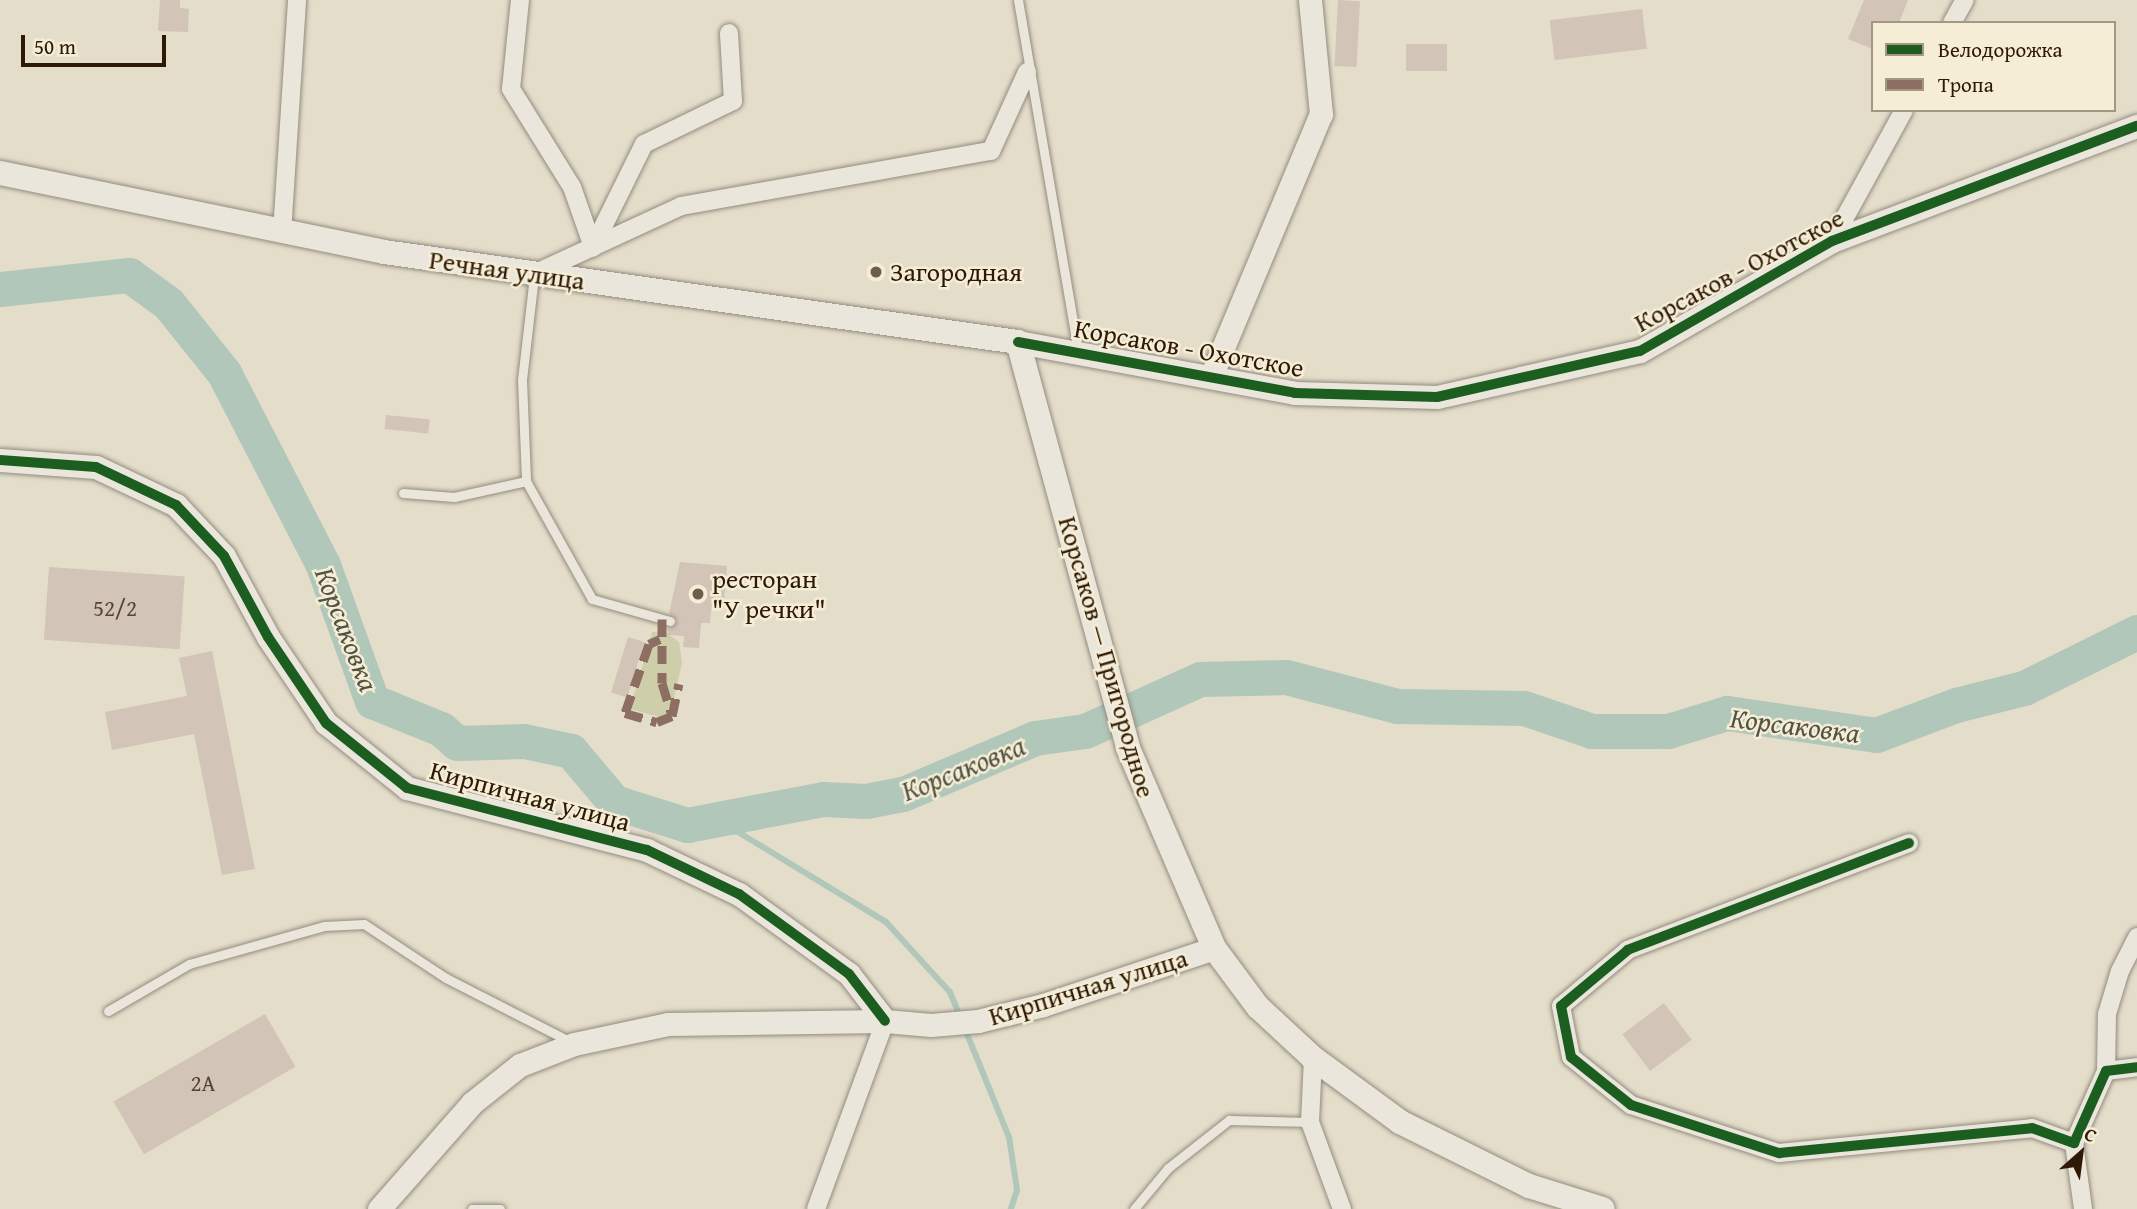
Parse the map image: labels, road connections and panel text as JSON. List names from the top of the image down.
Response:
{
  "streets": {
    "main road": ["Речная улица", "Корсаков — Пригородное"],
    "street": ["Корсаков - Охотское", "Кирпичная улица"]
  },
  "crossings": [
    ["Речная улица", "Корсаков - Охотское"],
    ["Речная улица", "Корсаков — Пригородное"],
    ["Корсаков - Охотское", "Корсаков — Пригородное"],
    ["Корсаков — Пригородное", "Кирпичная улица"]
  ],
  "water": ["Корсаковка"],
  "places": ["Загородная", "ресторан \"У речки\""],
  "house_numbers": ["52/2", "2А"],
  "legend": ["Велодорожка", "Тропа"],
  "scale_bar": "50 m",
  "north": "top right"
}
